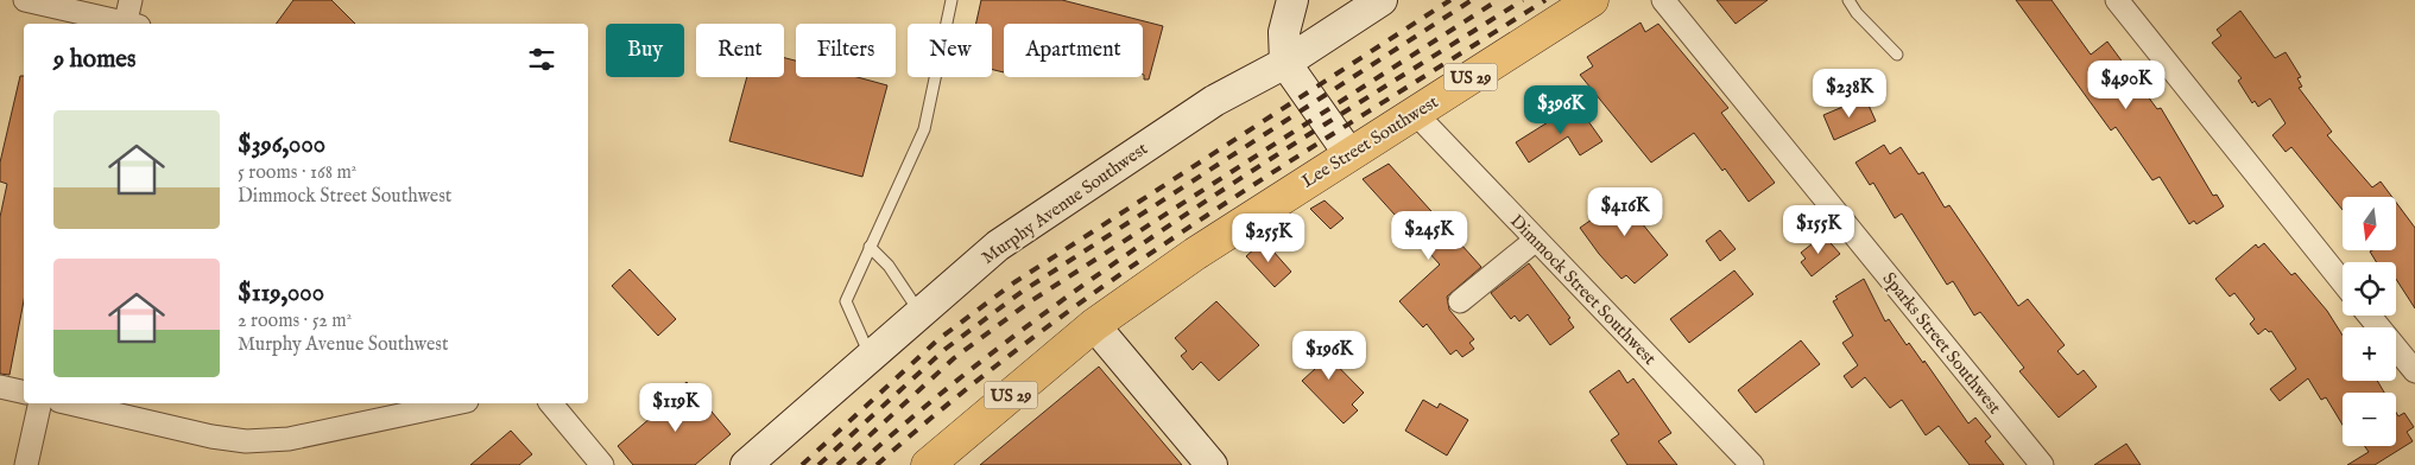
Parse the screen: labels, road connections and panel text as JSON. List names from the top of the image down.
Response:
{
  "streets": {
    "main road": ["US 29", "Lee Street Southwest"],
    "street": ["Murphy Avenue Southwest", "Dimmock Street Southwest", "Sparks Street Southwest"]
  },
  "crossings": [
    ["Lee Street Southwest", "Dimmock Street Southwest"]
  ],
  "north": "bottom",
  "page": {
    "chip": [
      "Buy",
      "Rent",
      "Filters",
      "New",
      "Apartment"
    ],
    "heading": "9 homes",
    "price": [
      "$490K",
      "$238K",
      "$396K",
      "$416K",
      "$155K",
      "$245K",
      "$255K",
      "$196K",
      "$119K"
    ],
    "list": [
      {
        "name": "$396,000",
        "note": "5 rooms · 168 m² · Dimmock Street Southwest"
      },
      {
        "name": "$119,000",
        "note": "2 rooms · 52 m² · Murphy Avenue Southwest"
      }
    ],
    "map_buttons": ["+", "−"]
  }
}
